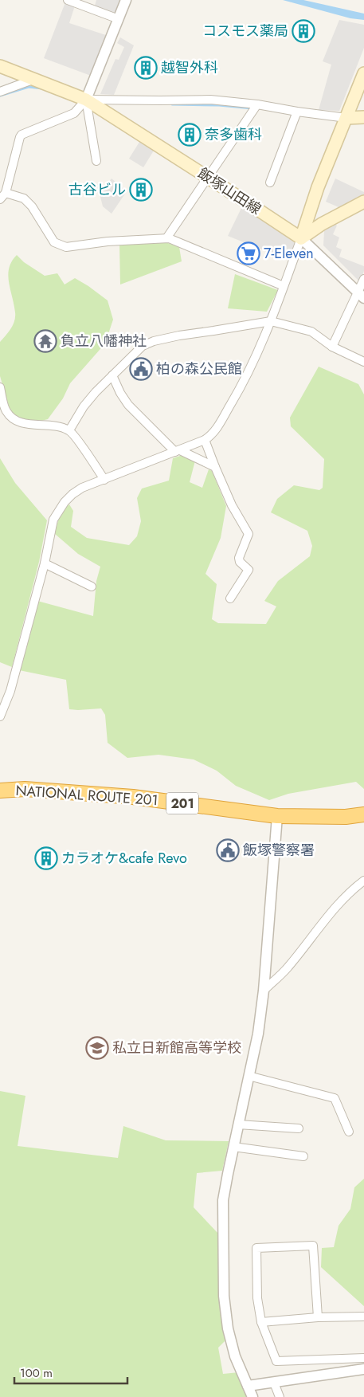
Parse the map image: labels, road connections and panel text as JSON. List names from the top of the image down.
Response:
{
  "streets": {
    "highway": ["NATIONAL ROUTE 201", "201"],
    "main road": ["飯塚山田線"]
  },
  "places": {
    "building": [
      "コスモス薬局",
      "越智外科",
      "奈多歯科",
      "古谷ビル",
      "カラオケ&cafe Revo"
    ],
    "supermarket": ["7-Eleven"],
    "temple": ["負立八幡神社"],
    "public building": ["柏の森公民館", "飯塚警察署"],
    "school or university": ["私立日新館高等学校"]
  },
  "scale_bar": "100 m"
}
